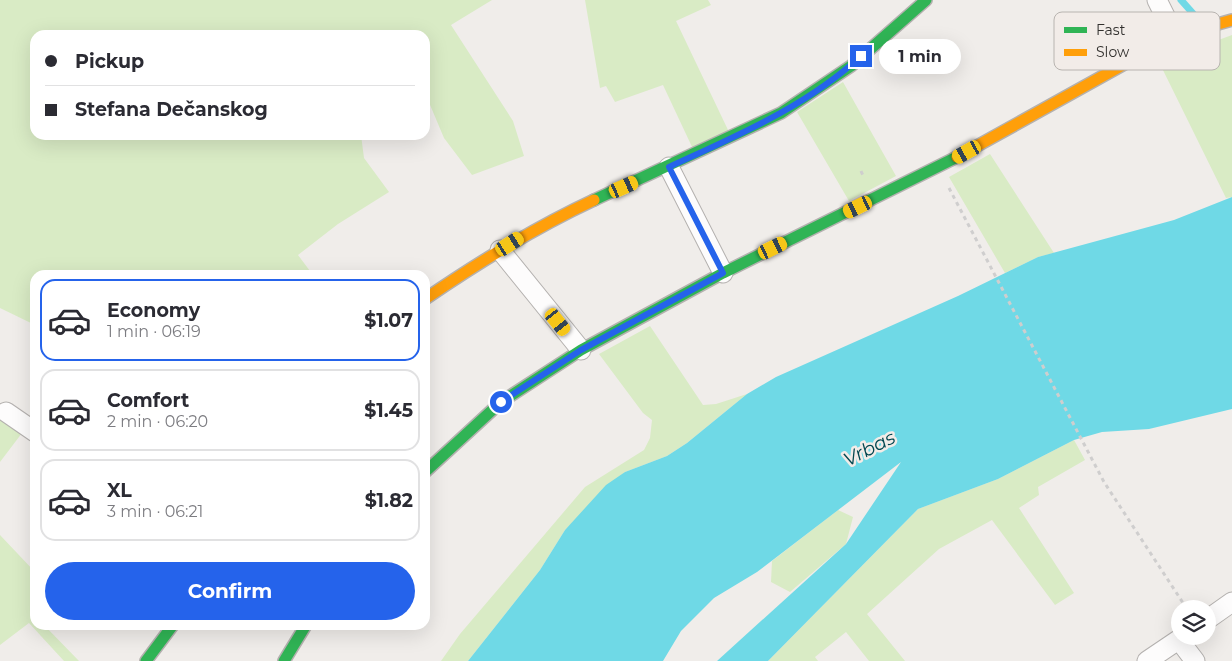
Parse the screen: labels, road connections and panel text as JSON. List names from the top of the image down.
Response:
{
  "water": ["Vrbas"],
  "legend": ["Fast", "Slow"],
  "page": {
    "banner": ["Pickup", "Stefana Dečanskog"],
    "bubble": "1 min",
    "list": [
      {
        "name": "Economy",
        "note": "1 min · 06:19",
        "value": "$1.07"
      },
      {
        "name": "Comfort",
        "note": "2 min · 06:20",
        "value": "$1.45"
      },
      {
        "name": "XL",
        "note": "3 min · 06:21",
        "value": "$1.82"
      }
    ],
    "buttons": "Confirm"
  }
}
